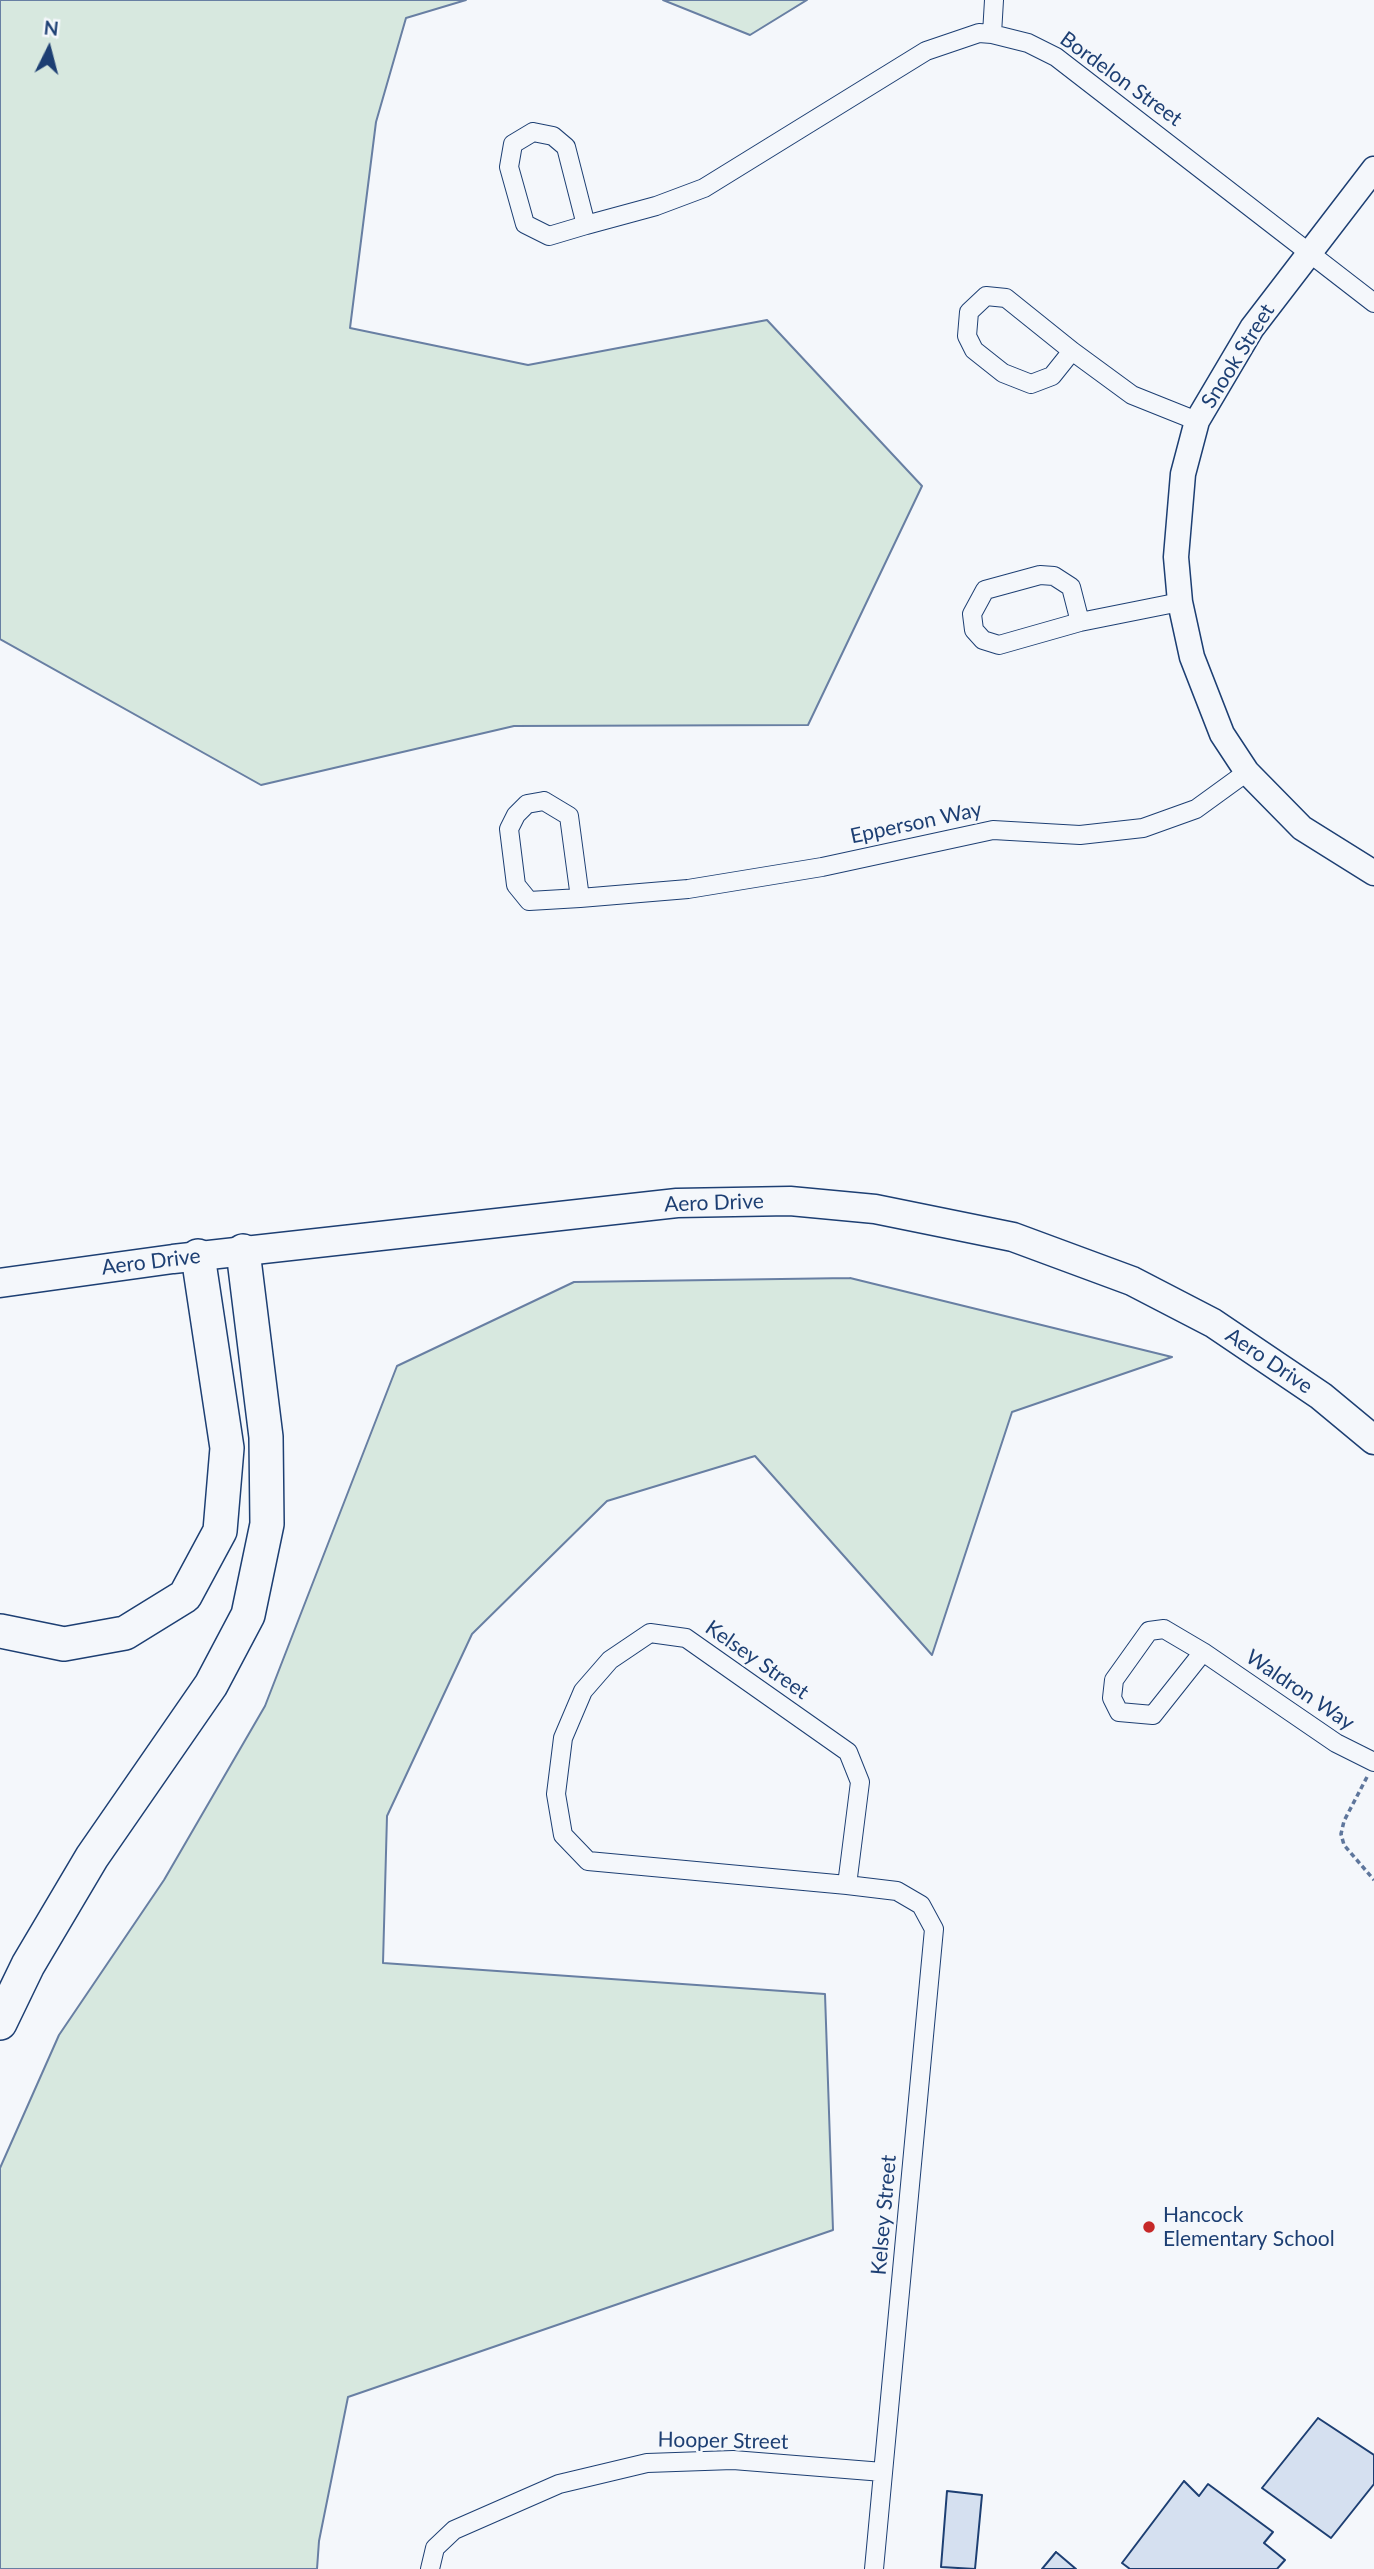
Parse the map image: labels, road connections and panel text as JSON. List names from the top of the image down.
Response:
{
  "streets": {
    "main road": ["Aero Drive"],
    "street": [
      "Bordelon Street",
      "Snook Street",
      "Epperson Way",
      "Kelsey Street",
      "Waldron Way",
      "Hooper Street"
    ]
  },
  "crossings": [
    ["Bordelon Street", "Snook Street"],
    ["Snook Street", "Epperson Way"],
    ["Kelsey Street", "Hooper Street"]
  ],
  "places": ["Hancock Elementary School"],
  "north": "top"
}
